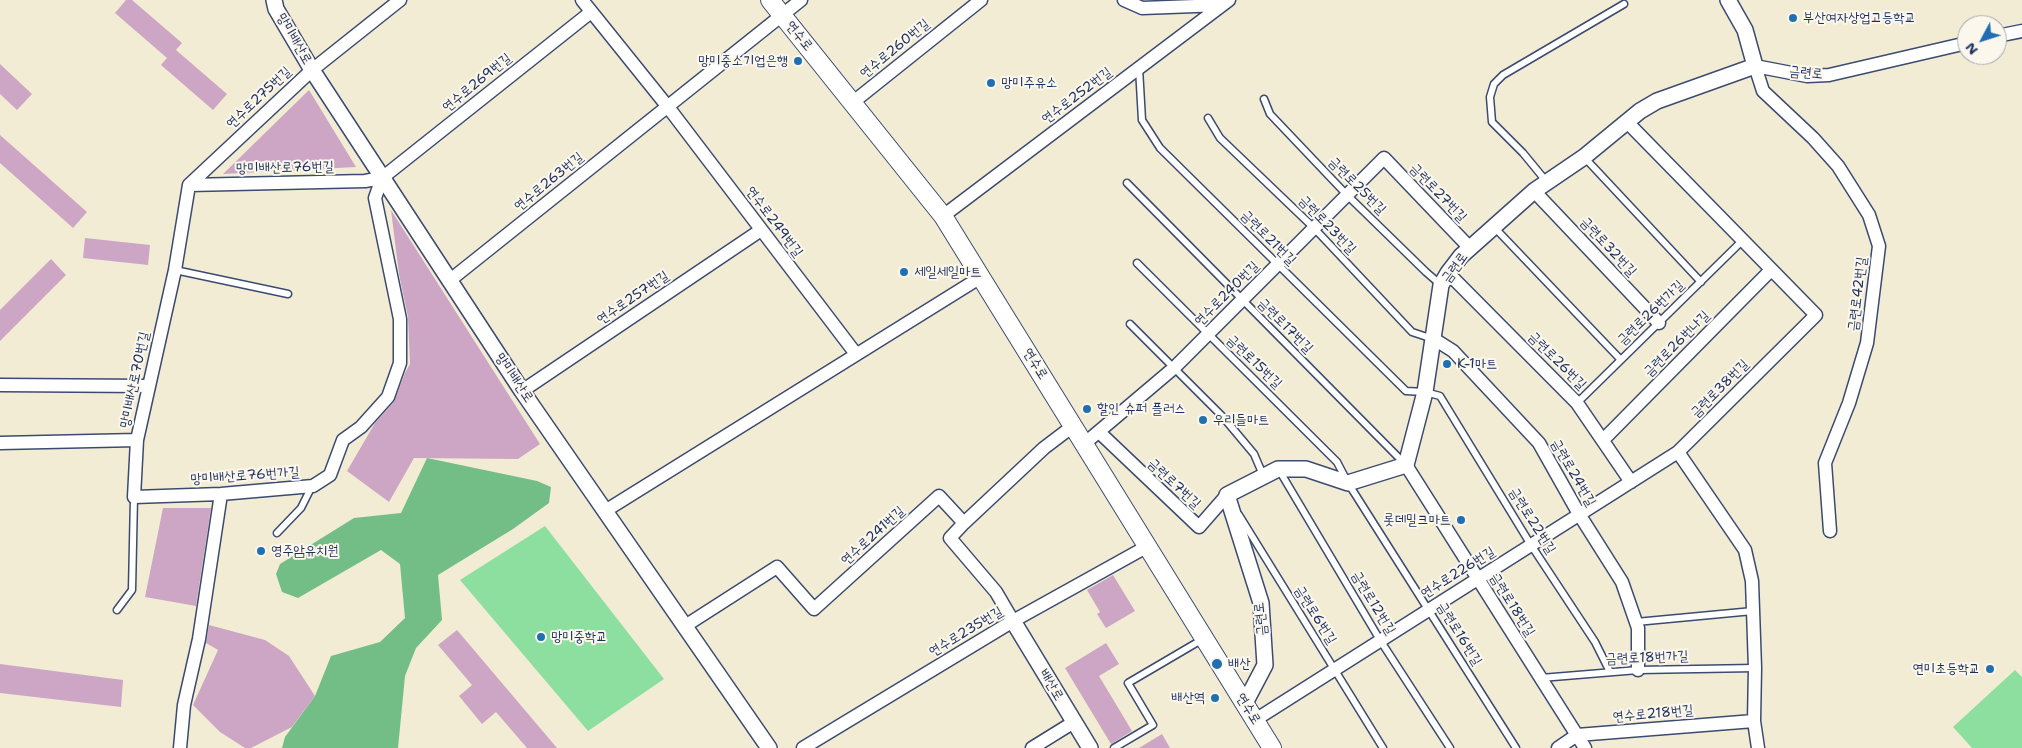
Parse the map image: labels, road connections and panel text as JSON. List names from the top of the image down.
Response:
{
  "streets": {
    "main road": ["연수로"],
    "street": [
      "망미배산로",
      "연수로260번길",
      "금련로",
      "연수로269번길",
      "연수로252번길",
      "연수로275번길",
      "망미배산로76번길",
      "연수로263번길",
      "금련로27번길",
      "연수로249번길",
      "금련로32번길",
      "연수로240번길",
      "금련로42번길",
      "연수로257번길",
      "금련로26번나길",
      "금련로26번길",
      "망미배산로70번길",
      "금련로38번길",
      "금련로24번길",
      "망미배산로76번가길",
      "금련로7번길",
      "연수로241번길",
      "연수로226번길",
      "금련로18번길",
      "연수로235번길",
      "배산로",
      "연수로218번길"
    ],
    "lane": [
      "금련로25번길",
      "금련로23번길",
      "금련로21번길",
      "금련로26번가길",
      "금련로17번길",
      "금련로15번길",
      "금련로22번길",
      "금련로12번길",
      "금련로6번길",
      "금련로16번길",
      "금련로18번가길"
    ]
  },
  "crossings": [
    ["연수로", "연수로260번길"],
    ["연수로", "금련로"],
    ["연수로", "연수로252번길"],
    ["연수로", "연수로263번길"],
    ["연수로", "연수로240번길"],
    ["연수로", "연수로226번길"],
    ["연수로", "연수로235번길"],
    ["망미배산로", "연수로269번길"],
    ["망미배산로", "연수로275번길"],
    ["망미배산로", "망미배산로76번길"],
    ["망미배산로", "연수로263번길"],
    ["망미배산로", "연수로257번길"],
    ["망미배산로", "망미배산로76번가길"],
    ["망미배산로", "연수로241번길"],
    ["금련로", "금련로25번길"],
    ["금련로", "금련로27번길"],
    ["금련로", "금련로23번길"],
    ["금련로", "금련로21번길"],
    ["금련로", "금련로32번길"],
    ["금련로", "금련로42번길"],
    ["금련로", "금련로17번길"],
    ["금련로", "금련로26번길"],
    ["금련로", "금련로38번길"],
    ["금련로", "금련로24번길"],
    ["금련로", "금련로7번길"],
    ["금련로", "금련로22번길"],
    ["금련로", "금련로18번길"],
    ["금련로", "금련로6번길"],
    ["연수로269번길", "망미배산로76번길"],
    ["연수로269번길", "망미배산로76번가길"],
    ["연수로252번길", "금련로21번길"],
    ["연수로275번길", "망미배산로76번길"],
    ["연수로275번길", "망미배산로70번길"],
    ["망미배산로76번길", "망미배산로70번길"],
    ["망미배산로76번길", "망미배산로76번가길"],
    ["연수로263번길", "연수로249번길"],
    ["금련로25번길", "연수로240번길"],
    ["금련로25번길", "금련로26번길"],
    ["금련로27번길", "연수로240번길"],
    ["연수로249번길", "연수로257번길"],
    ["금련로23번길", "연수로240번길"],
    ["금련로23번길", "금련로24번길"],
    ["금련로21번길", "연수로240번길"],
    ["금련로21번길", "금련로22번길"],
    ["금련로32번길", "금련로26번가길"],
    ["연수로240번길", "금련로17번길"],
    ["연수로240번길", "금련로15번길"],
    ["연수로240번길", "금련로7번길"],
    ["금련로26번가길", "금련로26번길"],
    ["금련로26번가길", "금련로38번길"],
    ["금련로17번길", "금련로18번길"],
    ["금련로26번나길", "금련로26번길"],
    ["금련로26번나길", "금련로38번길"],
    ["금련로26번길", "연수로226번길"],
    ["금련로15번길", "금련로16번길"],
    ["망미배산로70번길", "망미배산로76번가길"],
    ["금련로38번길", "연수로226번길"],
    ["금련로24번길", "연수로226번길"],
    ["금련로24번길", "금련로18번가길"],
    ["금련로7번길", "금련로6번길"],
    ["금련로22번길", "연수로226번길"],
    ["금련로22번길", "금련로18번가길"],
    ["연수로226번길", "금련로12번길"],
    ["연수로226번길", "금련로18번길"],
    ["연수로226번길", "금련로6번길"],
    ["연수로226번길", "금련로16번길"],
    ["금련로18번길", "금련로18번가길"],
    ["금련로18번길", "연수로218번길"],
    ["연수로235번길", "배산로"]
  ],
  "places": [
    "부산여자상업고등학교",
    "망미중소기업은행",
    "망미주유소",
    "세일세일마트",
    "K-1마트",
    "할인 슈퍼 플러스",
    "우리들마트",
    "롯데밀크마트",
    "영주암유치원",
    "망미중학교",
    "배산",
    "연미초등학교",
    "배산역"
  ],
  "north": "bottom left"
}
